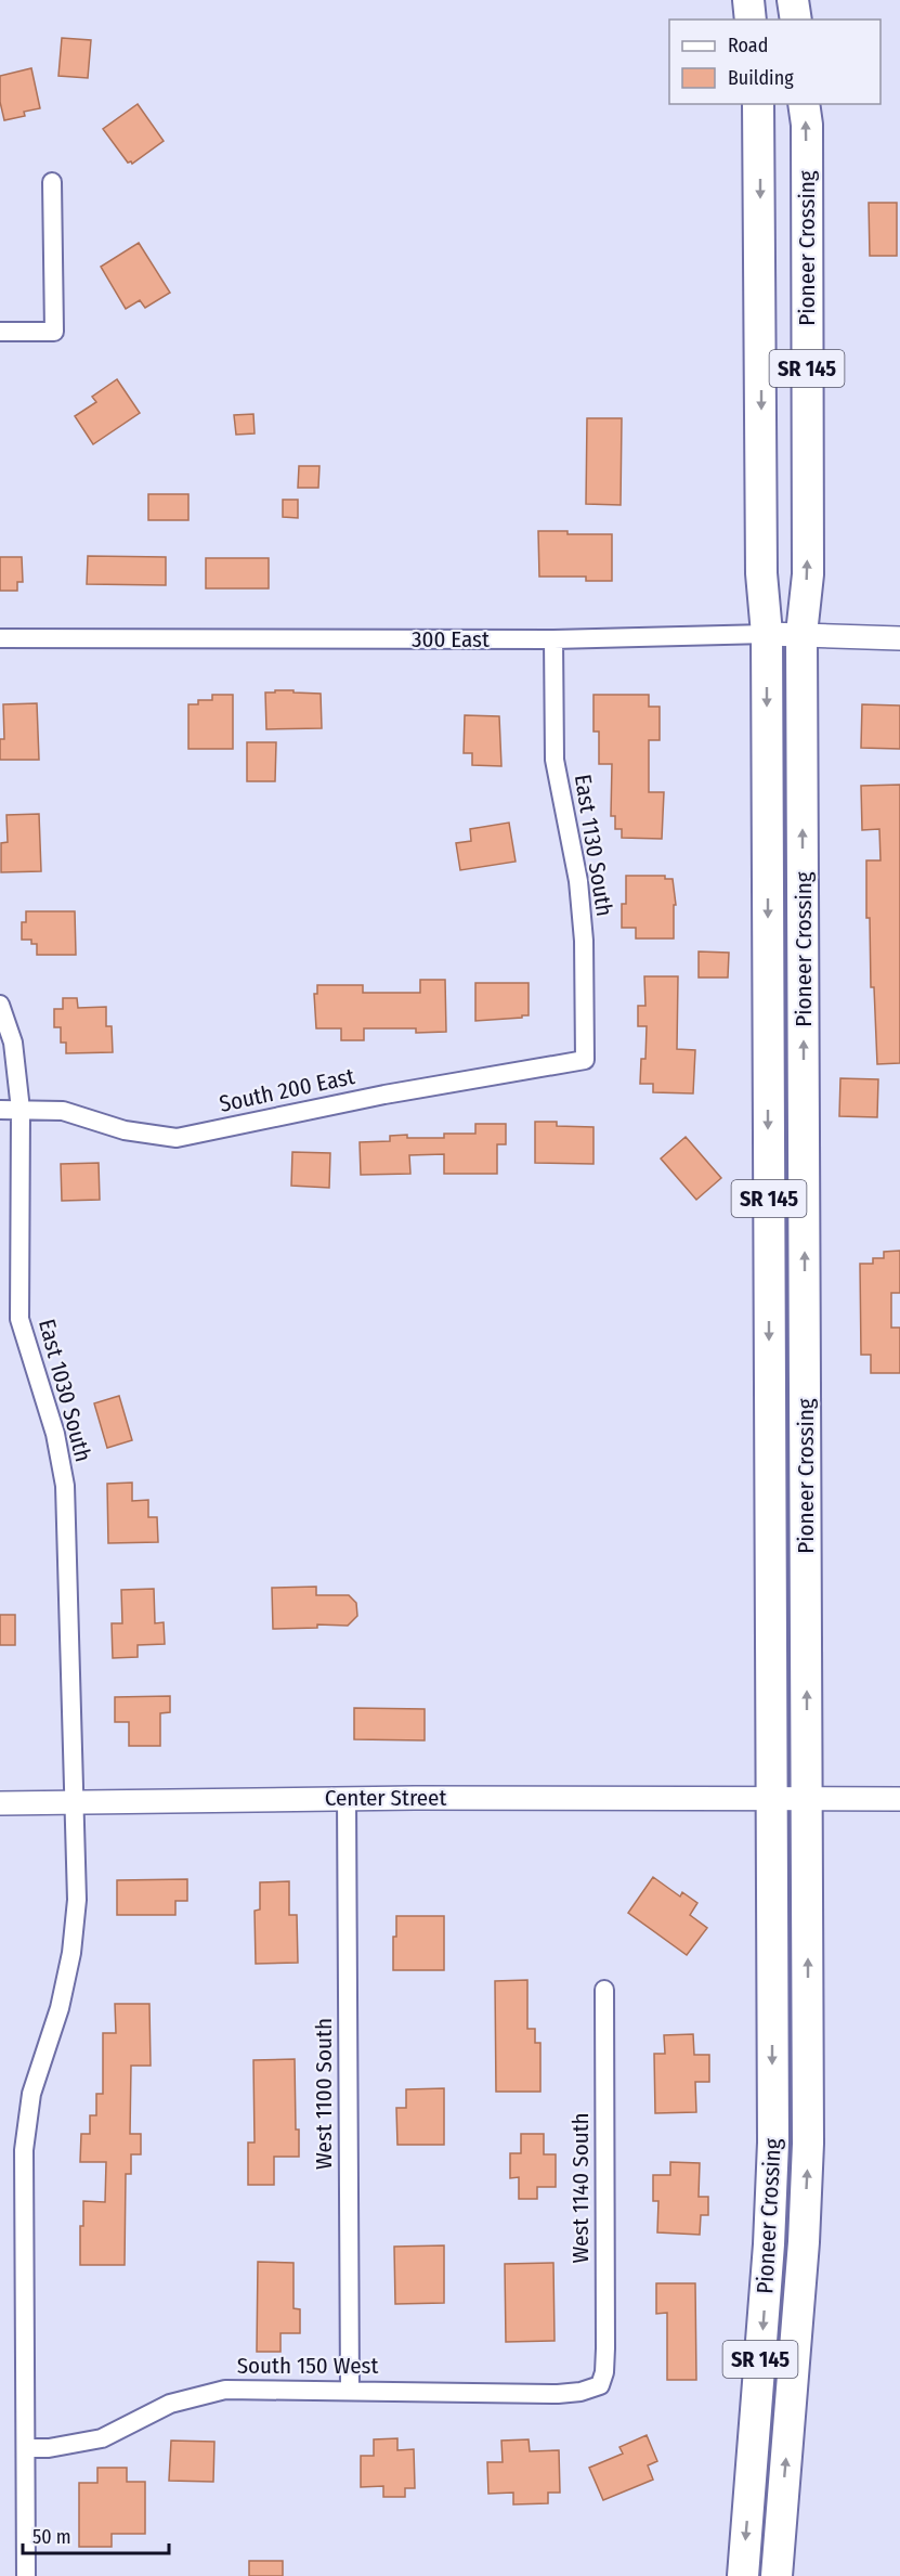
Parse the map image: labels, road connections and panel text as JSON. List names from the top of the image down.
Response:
{
  "streets": {
    "highway": ["Pioneer Crossing", "SR 145"],
    "street": [
      "300 East",
      "East 1130 South",
      "South 200 East",
      "East 1030 South",
      "Center Street",
      "West 1100 South",
      "West 1140 South",
      "South 150 West"
    ]
  },
  "crossings": [
    ["Pioneer Crossing", "300 East"],
    ["Pioneer Crossing", "Center Street"],
    ["300 East", "East 1130 South"],
    ["East 1130 South", "South 200 East"],
    ["South 200 East", "East 1030 South"],
    ["East 1030 South", "Center Street"],
    ["East 1030 South", "South 150 West"],
    ["Center Street", "West 1100 South"],
    ["West 1100 South", "South 150 West"],
    ["West 1140 South", "South 150 West"]
  ],
  "legend": ["Road", "Building"],
  "scale_bar": "50 m"
}
